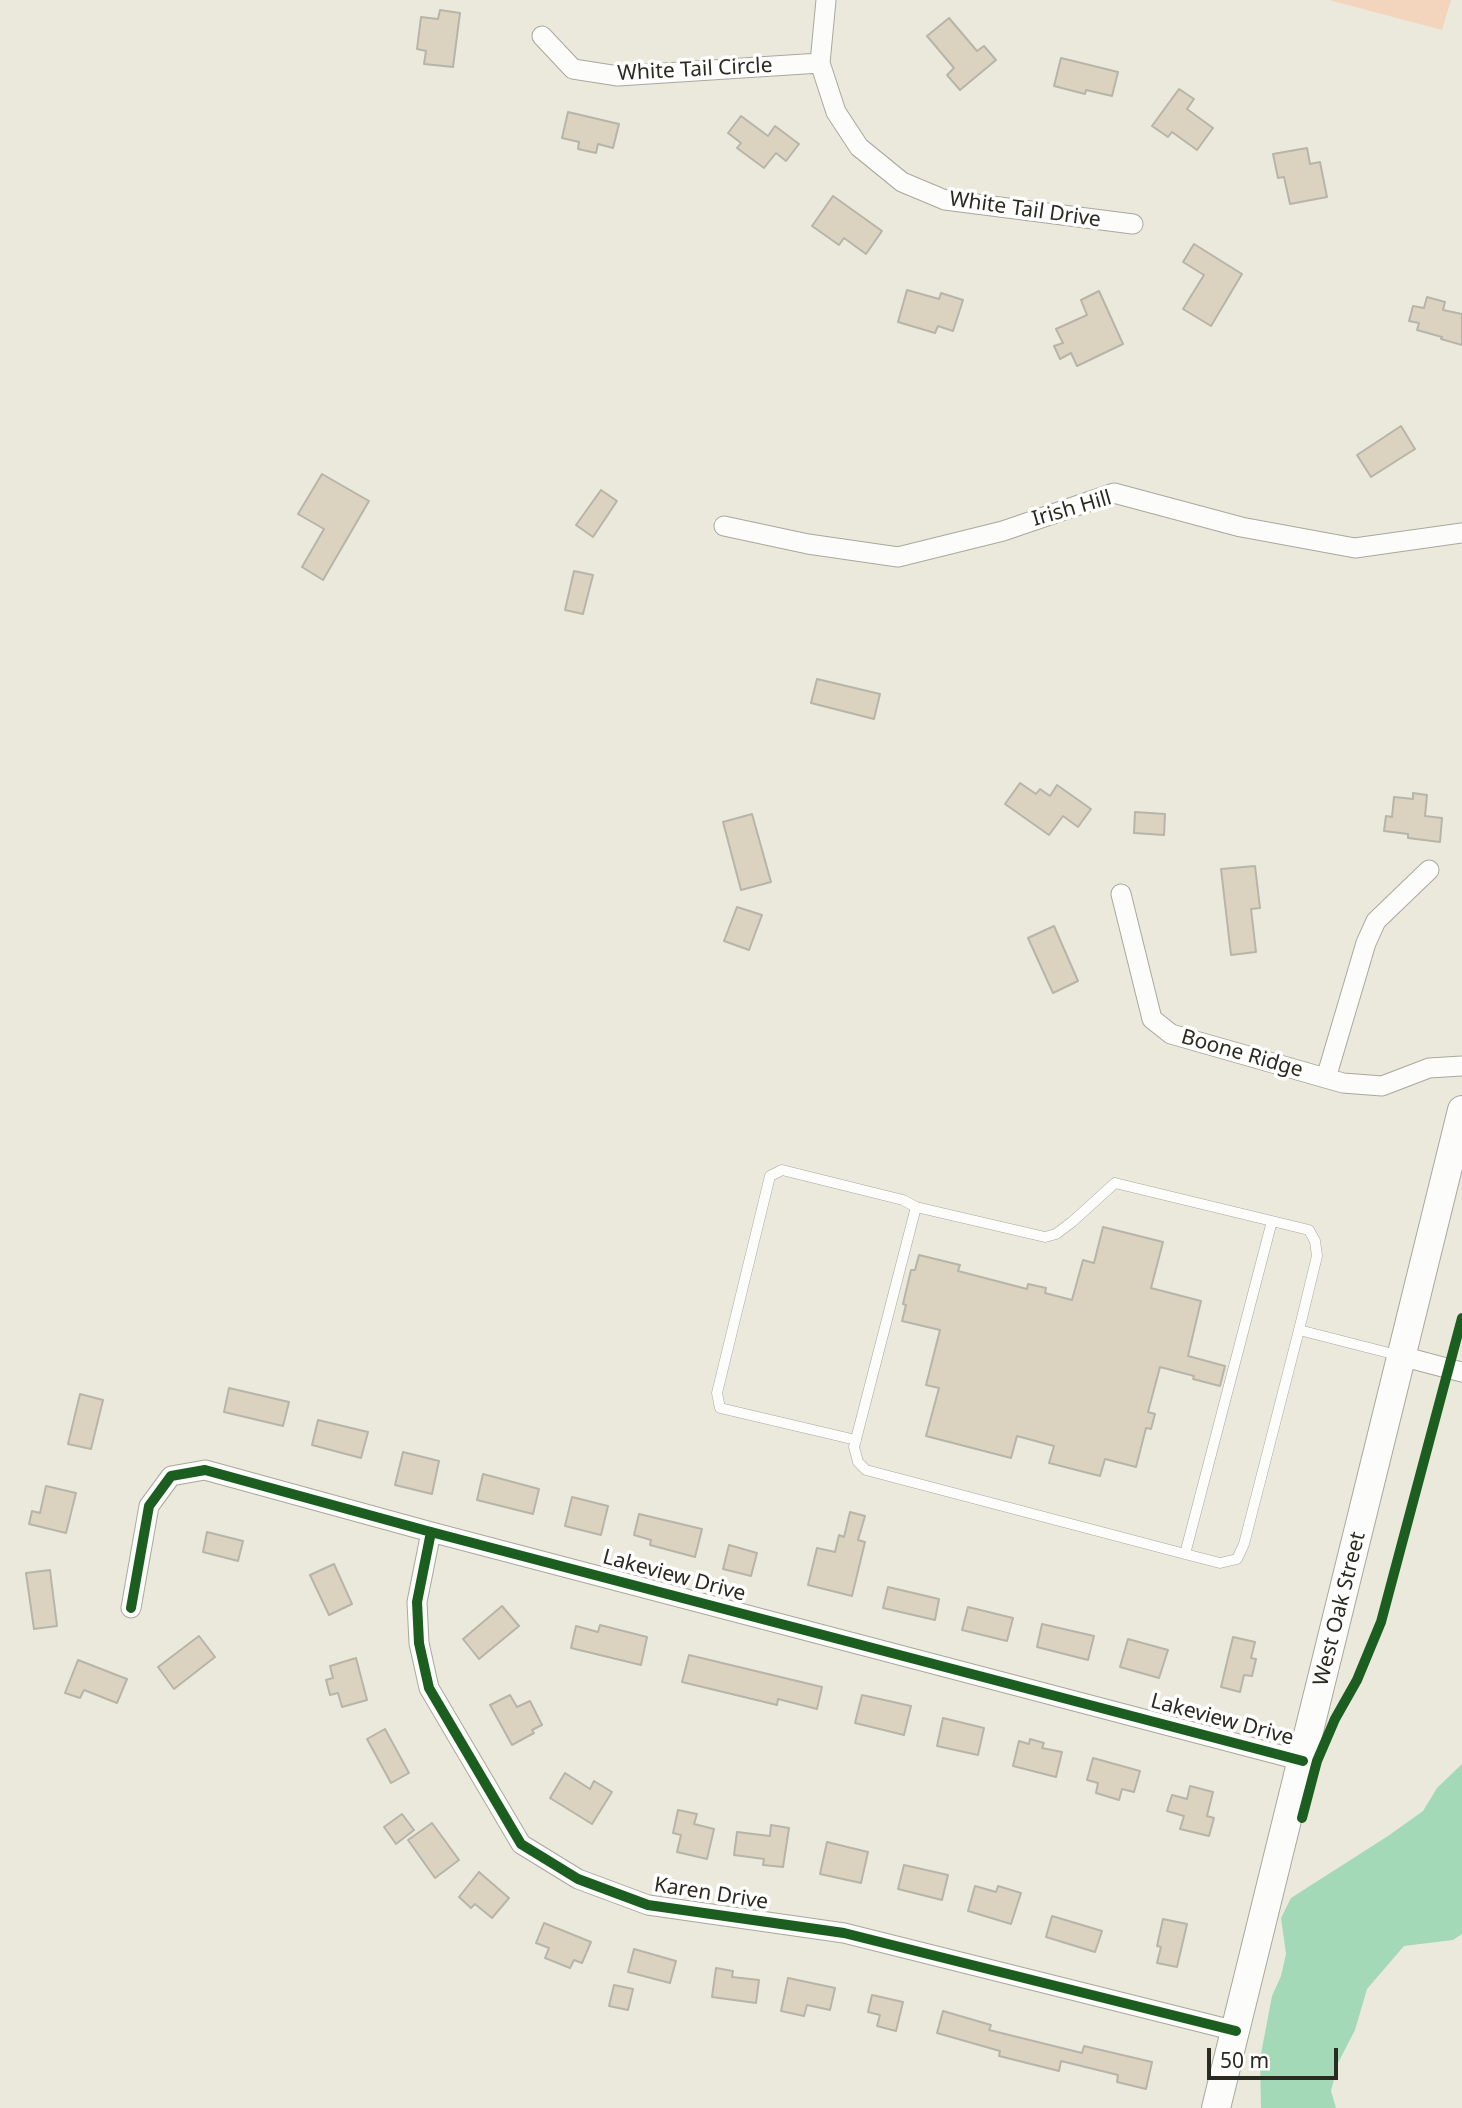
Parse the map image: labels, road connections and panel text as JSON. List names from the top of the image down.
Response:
{
  "streets": {
    "main road": ["West Oak Street"],
    "street": [
      "White Tail Circle",
      "White Tail Drive",
      "Irish Hill",
      "Boone Ridge",
      "Lakeview Drive",
      "Karen Drive"
    ]
  },
  "crossings": [
    ["White Tail Circle", "White Tail Drive"],
    ["Lakeview Drive", "West Oak Street"],
    ["Lakeview Drive", "Karen Drive"],
    ["West Oak Street", "Karen Drive"]
  ],
  "scale_bar": "50 m"
}
